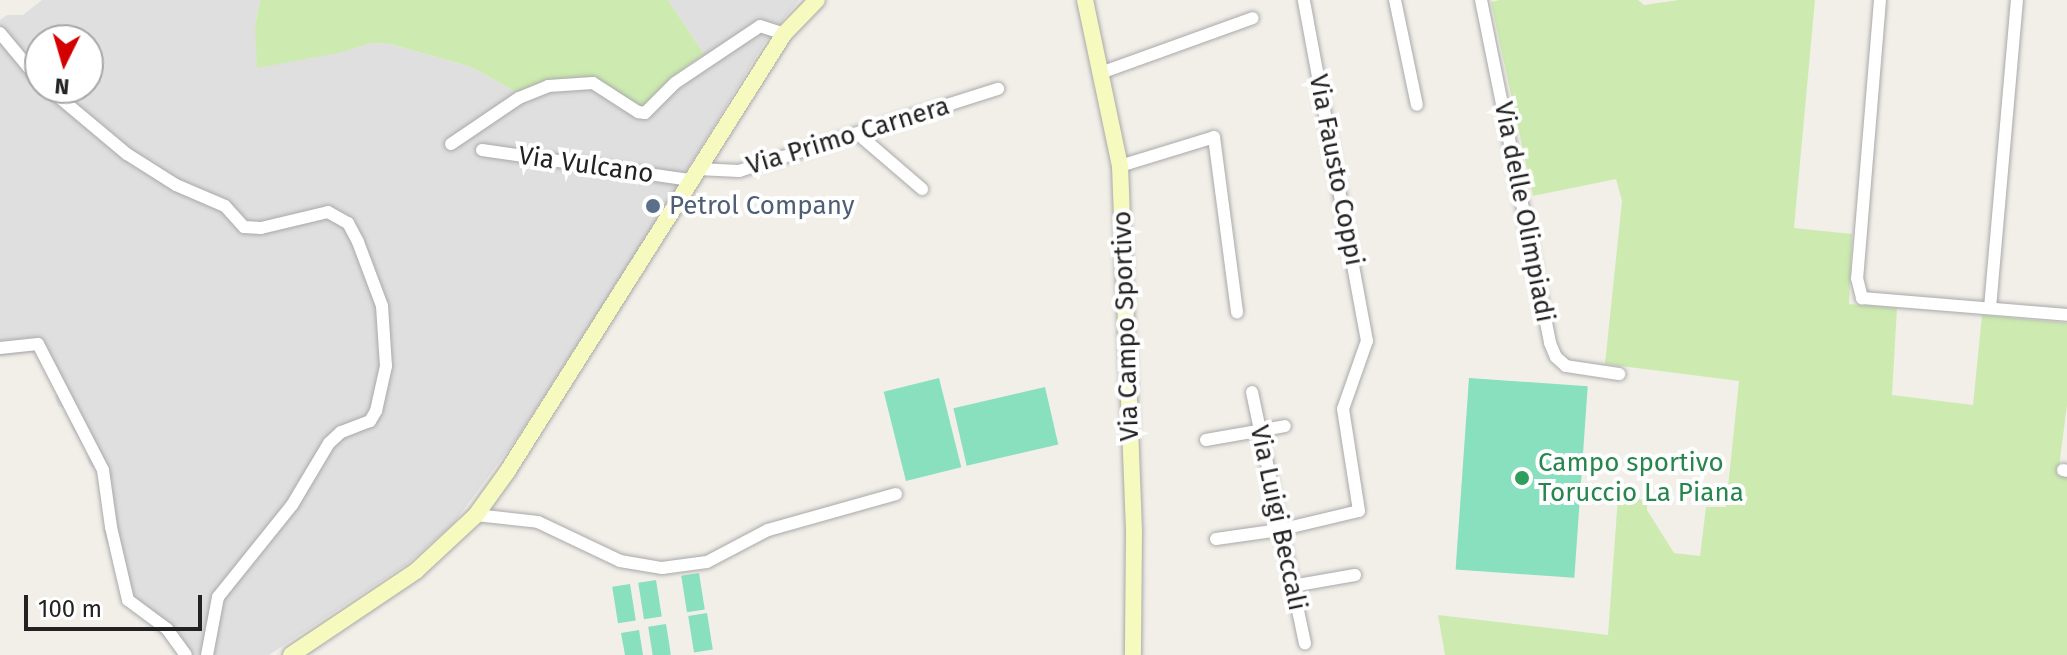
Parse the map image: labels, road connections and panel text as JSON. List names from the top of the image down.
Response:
{
  "streets": {
    "main road": ["Via Campo Sportivo"],
    "street": [
      "Via Primo Carnera",
      "Via Vulcano",
      "Via Fausto Coppi",
      "Via delle Olimpiadi",
      "Via Luigi Beccali"
    ]
  },
  "crossings": [
    ["Via Primo Carnera", "Via Vulcano"],
    ["Via Fausto Coppi", "Via Luigi Beccali"]
  ],
  "places": ["Petrol Company", "Campo sportivo Toruccio La Piana"],
  "scale_bar": "100 m",
  "north": "bottom"
}
